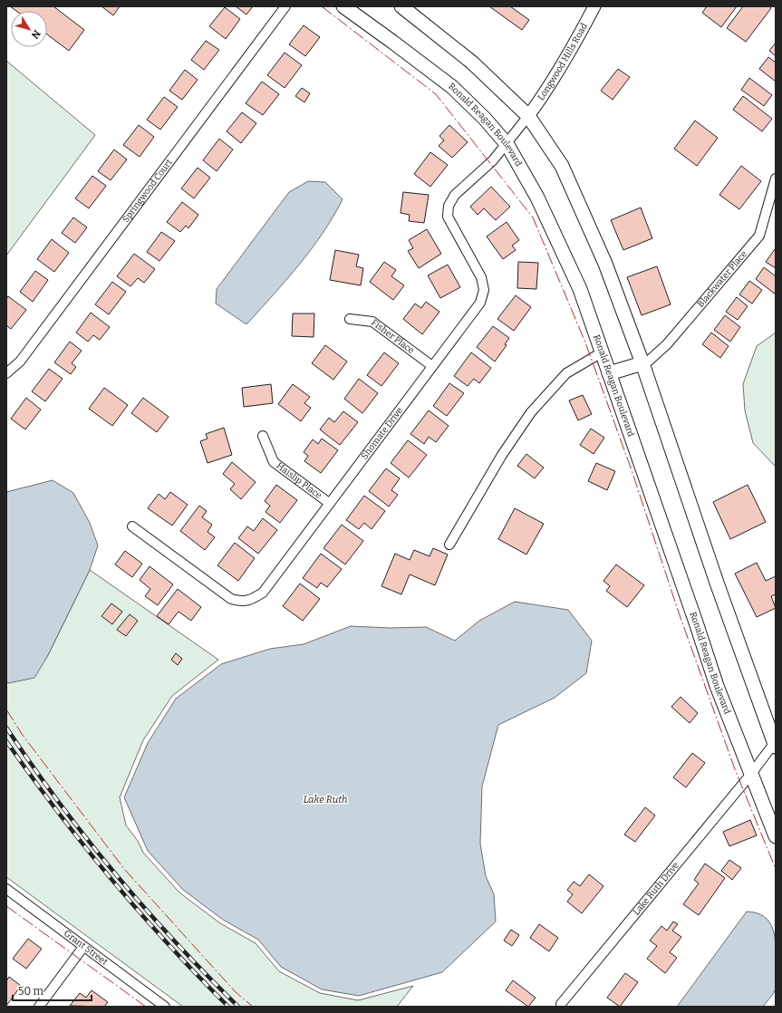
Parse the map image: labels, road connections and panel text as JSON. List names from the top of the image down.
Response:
{
  "streets": {
    "main road": ["Ronald Reagan Boulevard"],
    "street": [
      "Longwood Hills Road",
      "Springwood Court",
      "Blackwater Place",
      "Fisher Place",
      "Shomate Drive",
      "Haislip Place",
      "Lake Ruth Drive",
      "Grant Street"
    ]
  },
  "crossings": [
    ["Longwood Hills Road", "Shomate Drive"],
    ["Ronald Reagan Boulevard", "Shomate Drive"],
    ["Ronald Reagan Boulevard", "Lake Ruth Drive"],
    ["Fisher Place", "Shomate Drive"],
    ["Shomate Drive", "Haislip Place"]
  ],
  "water": ["Lake Ruth"],
  "scale_bar": "50 m",
  "north": "bottom right"
}
